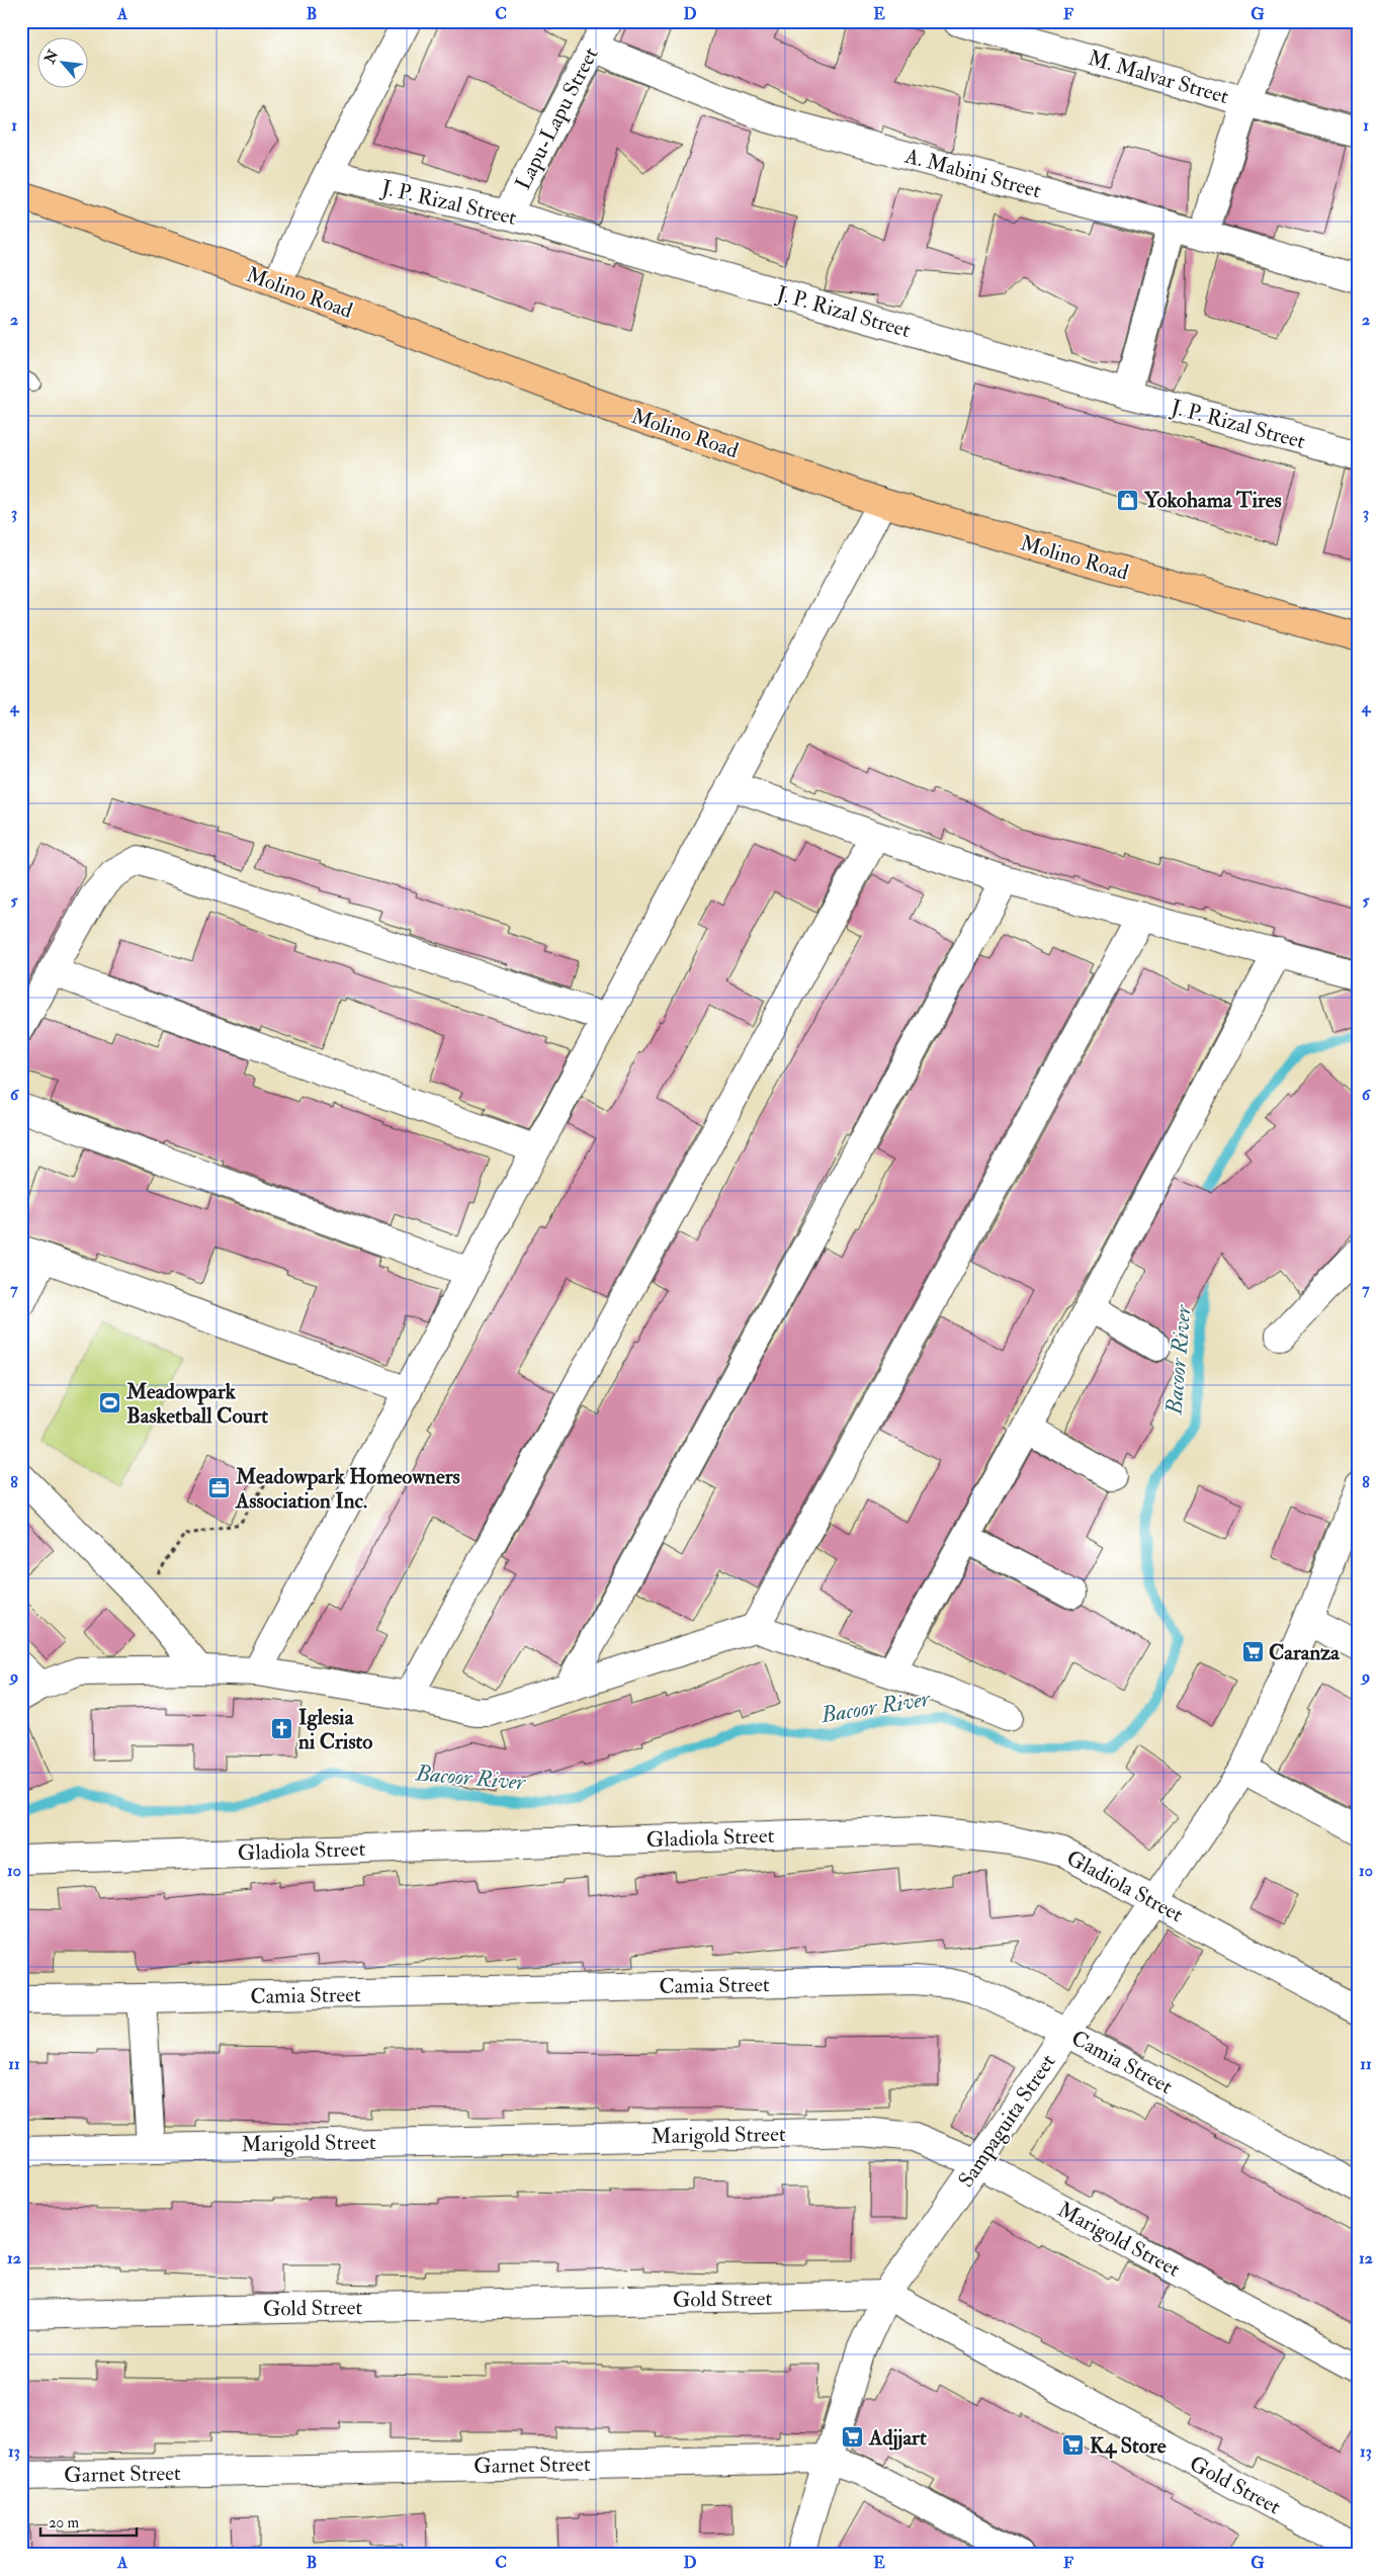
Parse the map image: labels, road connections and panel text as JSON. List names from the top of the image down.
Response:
{
  "streets": {
    "main road": ["Molino Road"],
    "street": [
      "M. Malvar Street",
      "Lapu-Lapu Street",
      "A. Mabini Street",
      "J. P. Rizal Street",
      "Gladiola Street",
      "Camia Street",
      "Sampaguita Street",
      "Marigold Street",
      "Gold Street",
      "Garnet Street"
    ]
  },
  "crossings": [
    ["Lapu-Lapu Street", "A. Mabini Street"],
    ["Lapu-Lapu Street", "J. P. Rizal Street"],
    ["Gladiola Street", "Sampaguita Street"],
    ["Camia Street", "Sampaguita Street"],
    ["Sampaguita Street", "Marigold Street"],
    ["Sampaguita Street", "Gold Street"],
    ["Sampaguita Street", "Garnet Street"]
  ],
  "water": ["Bacoor River"],
  "places": {
    "shop": ["Yokohama Tires"],
    "sports": ["Meadowpark Basketball Court"],
    "office": ["Meadowpark Homeowners Association Inc."],
    "supermarket": ["Caranza", "Adjjart", "K4 Store"],
    "church": ["Iglesia ni Cristo"]
  },
  "scale_bar": "20 m",
  "north": "top left",
  "grid": {
    "columns": [
      "A",
      "B",
      "C",
      "D",
      "E",
      "F",
      "G"
    ],
    "rows": [
      "1",
      "2",
      "3",
      "4",
      "5",
      "6",
      "7",
      "8",
      "9",
      "10",
      "11",
      "12",
      "13"
    ]
  }
}
